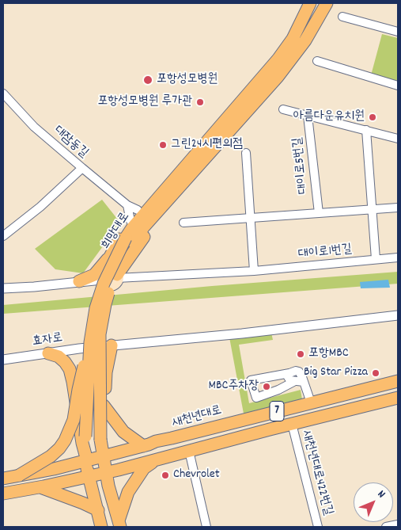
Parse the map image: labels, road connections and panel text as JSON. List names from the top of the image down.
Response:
{
  "streets": {
    "main road": ["희망대로", "7", "새천년대로"],
    "street": [
      "대잠동길",
      "대이로5번길",
      "대이로1번길",
      "효자로",
      "새천년대로422번길"
    ]
  },
  "crossings": [
    ["희망대로", "효자로"],
    ["희망대로", "7"],
    ["희망대로", "새천년대로"],
    ["7", "새천년대로422번길"]
  ],
  "places": [
    "포항성모병원",
    "포항성모병원 루가관",
    "아름다운유치원",
    "그린24시편의점",
    "포항MBC",
    "Big Star Pizza",
    "MBC주차장",
    "Chevrolet"
  ],
  "north": "top right"
}
